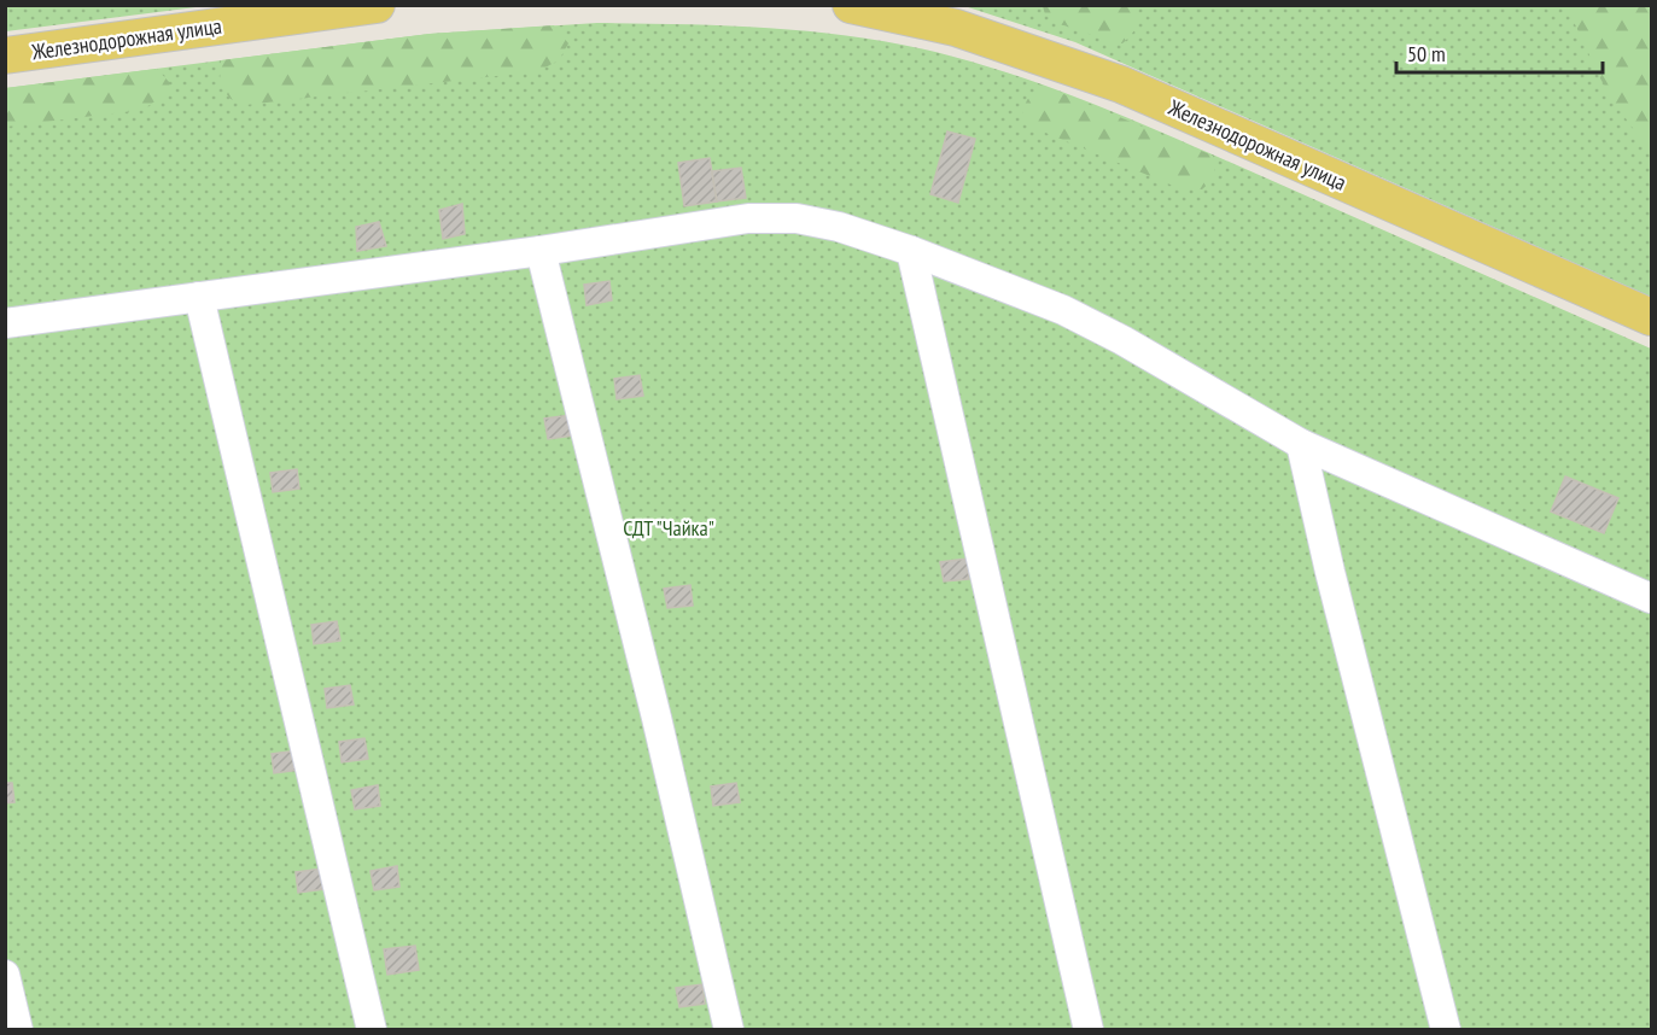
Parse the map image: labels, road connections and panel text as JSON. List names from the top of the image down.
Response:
{
  "streets": {
    "main road": ["Железнодорожная улица"]
  },
  "parks": ["СДТ \"Чайка\""],
  "scale_bar": "50 m"
}
